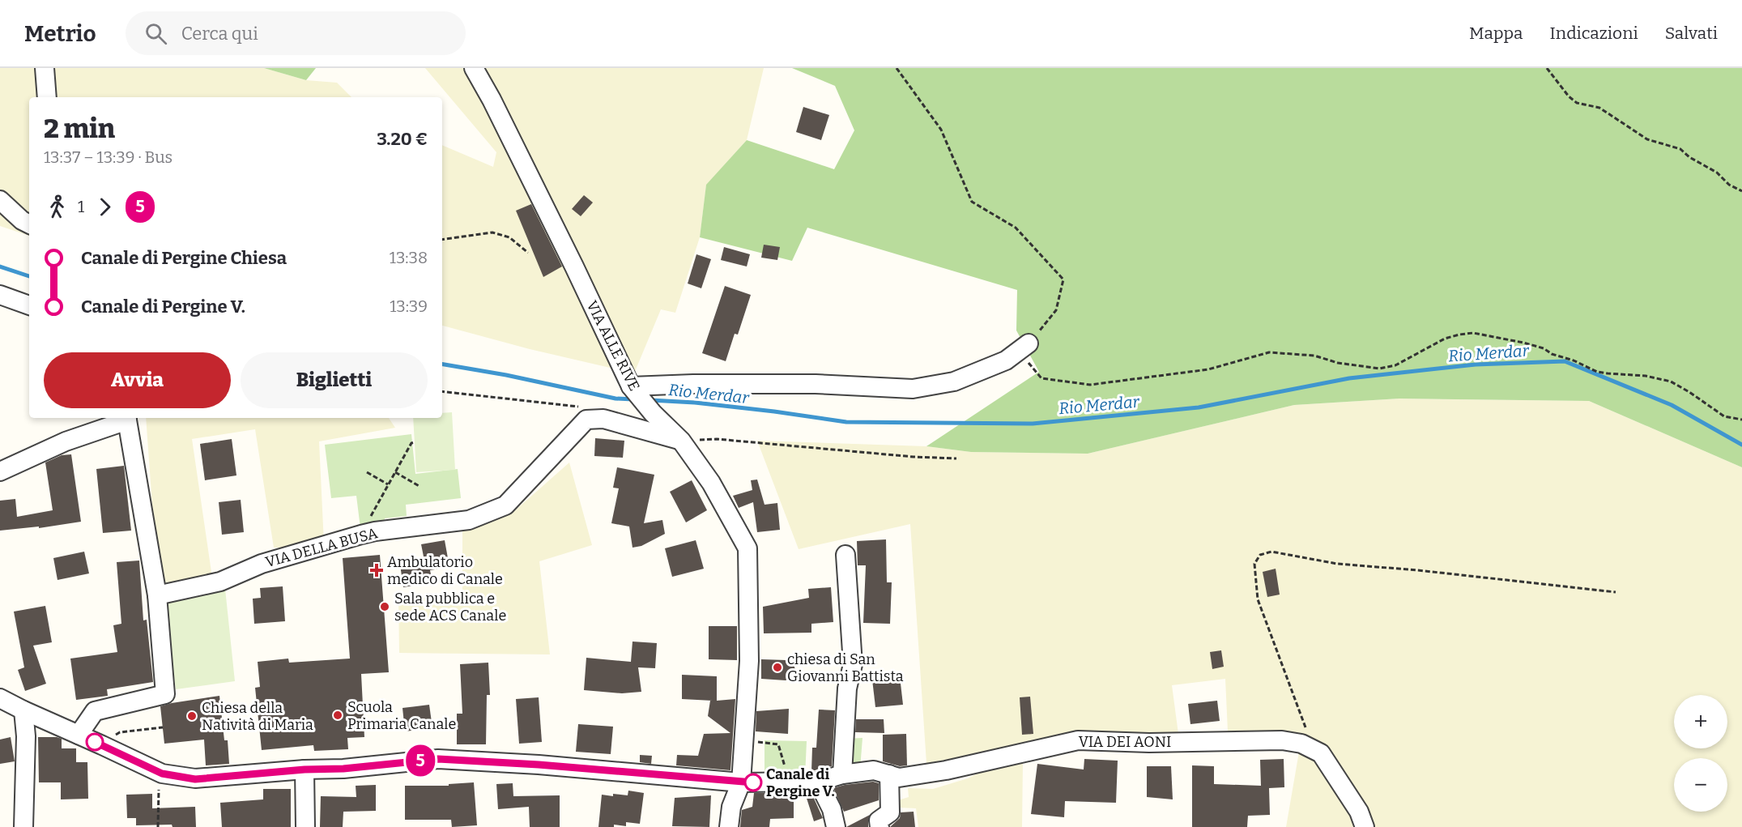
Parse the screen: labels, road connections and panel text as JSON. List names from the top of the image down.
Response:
{
  "streets": {
    "street": ["VIA ALLE RIVE", "VIA DELLA BUSA", "VIA DEI AONI"]
  },
  "crossings": [
    ["VIA ALLE RIVE", "VIA DELLA BUSA"],
    ["VIA ALLE RIVE", "VIA DEI AONI"]
  ],
  "water": ["Rio Merdar"],
  "places": {
    "health": ["Ambulatorio medico di Canale"],
    "other": [
      "Sala pubblica e sede ACS Canale",
      "chiesa di San Giovanni Battista",
      "Scuola Primaria Canale",
      "Chiesa della Natività di Maria",
      "Canale di Pergine V."
    ]
  },
  "lines": ["bus line 5"],
  "page": {
    "header": "Metrio",
    "search": "Cerca qui",
    "nav": ["Mappa", "Indicazioni", "Salvati"],
    "on_map": "5",
    "heading": ["2 min", "13:37 – 13:39 · Bus", "3.20 €"],
    "legs": ["1", "5"],
    "list": [
      {
        "name": "Canale di Pergine Chiesa",
        "value": "13:38"
      },
      {
        "name": "Canale di Pergine V.",
        "value": "13:39"
      }
    ],
    "buttons": ["Avvia", "Biglietti"],
    "map_buttons": ["+", "−"]
  }
}
